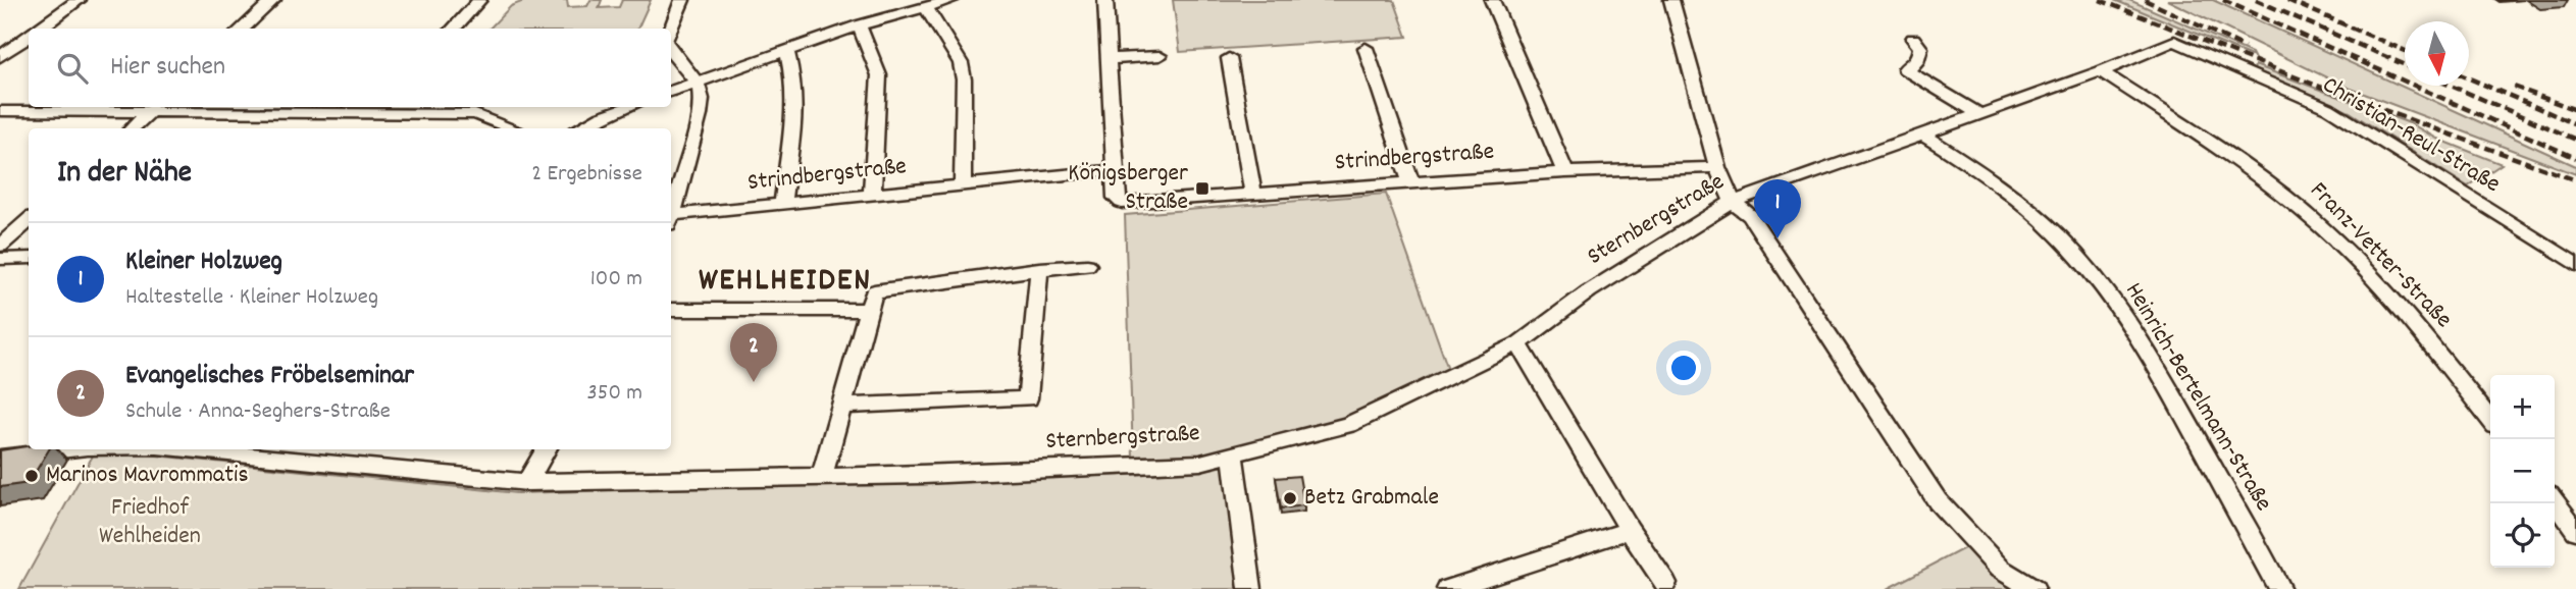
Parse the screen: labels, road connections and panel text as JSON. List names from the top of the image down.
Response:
{
  "streets": {
    "street": [
      "Christian-Reul-Straße",
      "Strindbergstraße",
      "Sternbergstraße",
      "Franz-Vetter-Straße",
      "Heinrich-Bertelmann-Straße"
    ]
  },
  "crossings": [
    ["Christian-Reul-Straße", "Sternbergstraße"],
    ["Sternbergstraße", "Franz-Vetter-Straße"],
    ["Sternbergstraße", "Heinrich-Bertelmann-Straße"]
  ],
  "districts": ["WEHLHEIDEN"],
  "parks": ["Friedhof Wehlheiden"],
  "places": {
    "transit": ["Königsberger Straße"],
    "other": ["Marinos Mavrommatis", "Betz Grabmale"]
  },
  "north": "bottom",
  "page": {
    "search": "Hier suchen",
    "heading": ["In der Nähe", "2 Ergebnisse"],
    "pins": ["1", "2"],
    "list": [
      {
        "mark": "1",
        "name": "Kleiner Holzweg",
        "note": "Haltestelle · Kleiner Holzweg",
        "value": "100 m"
      },
      {
        "mark": "2",
        "name": "Evangelisches Fröbelseminar",
        "note": "Schule · Anna-Seghers-Straße",
        "value": "350 m"
      }
    ],
    "map_buttons": ["+", "−"]
  }
}
